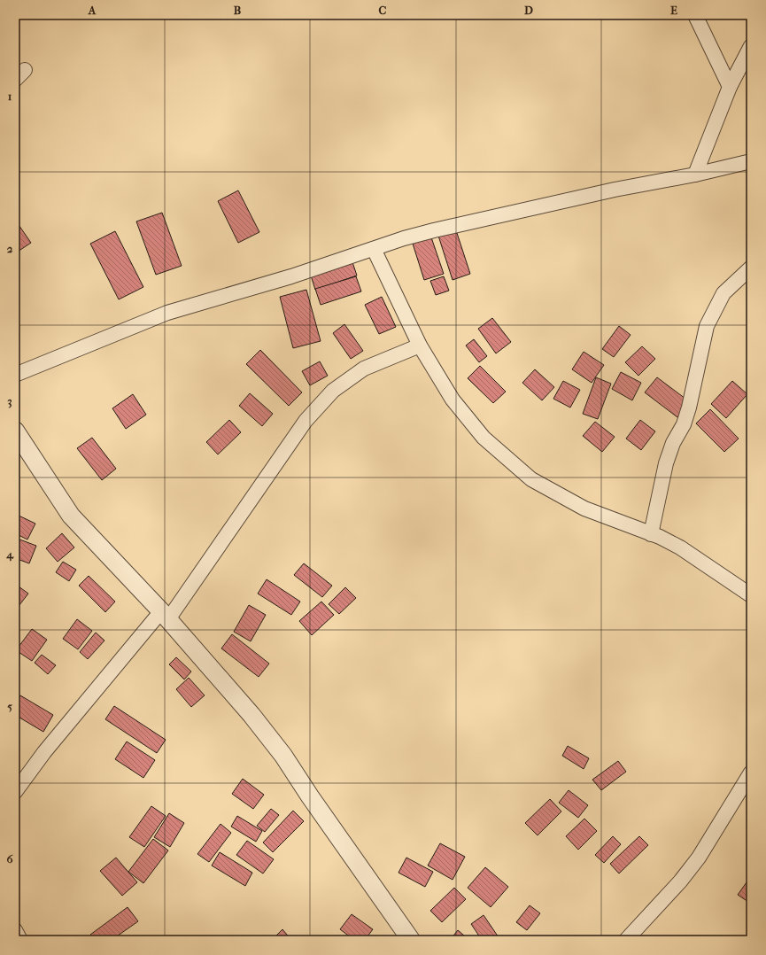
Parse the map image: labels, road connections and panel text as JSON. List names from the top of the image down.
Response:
{
  "grid": {
    "columns": [
      "A",
      "B",
      "C",
      "D",
      "E"
    ],
    "rows": [
      "1",
      "2",
      "3",
      "4",
      "5",
      "6"
    ]
  }
}
